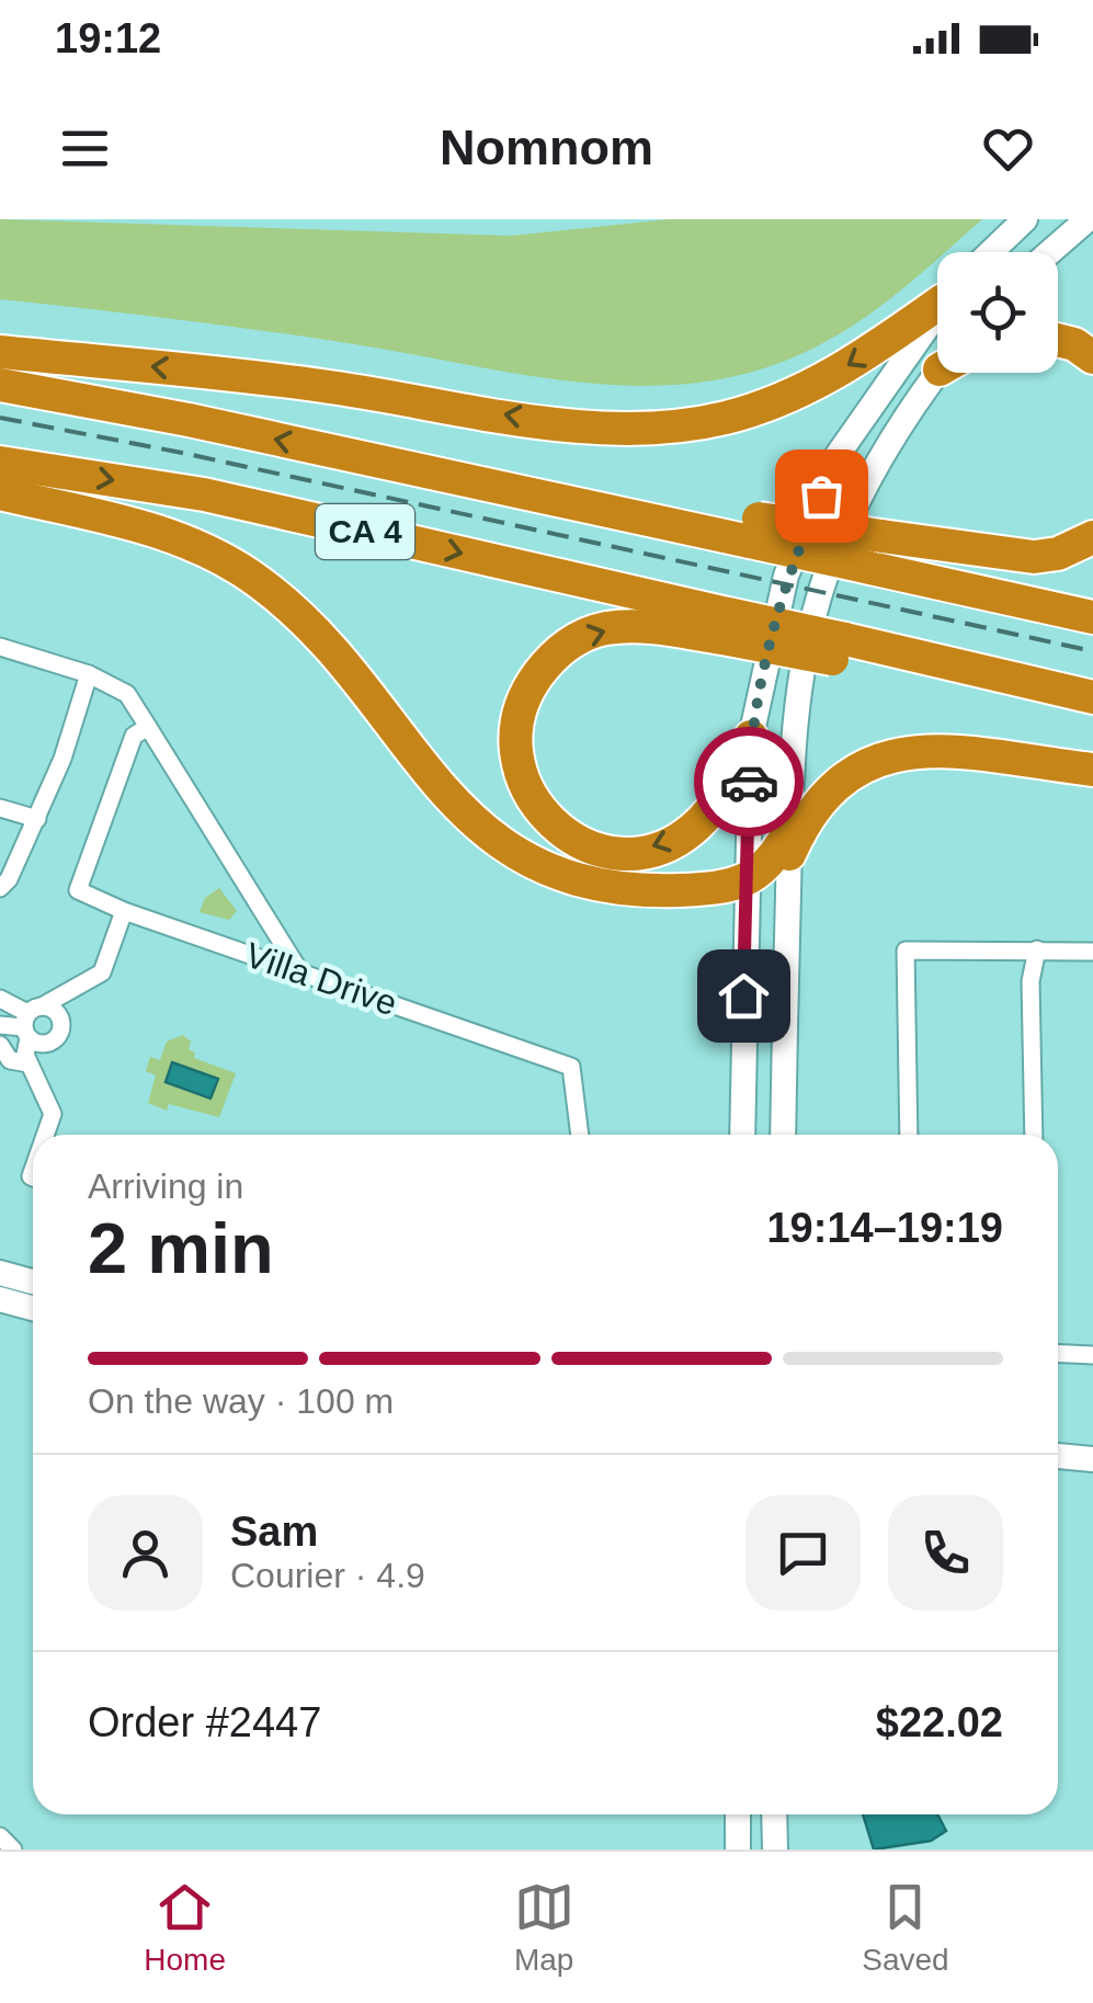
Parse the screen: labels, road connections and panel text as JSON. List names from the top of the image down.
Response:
{
  "streets": {
    "highway": ["CA 4"],
    "street": ["Villa Drive"]
  },
  "page": {
    "status": "19:12",
    "header": "Nomnom",
    "heading": ["2 min", "Arriving in", "19:14–19:19"],
    "panel": [
      "Sam",
      "Courier · 4.9",
      "Order #2447",
      "$22.02"
    ],
    "bar": "On the way · 100 m",
    "tabs": ["Home", "Map", "Saved"]
  }
}
